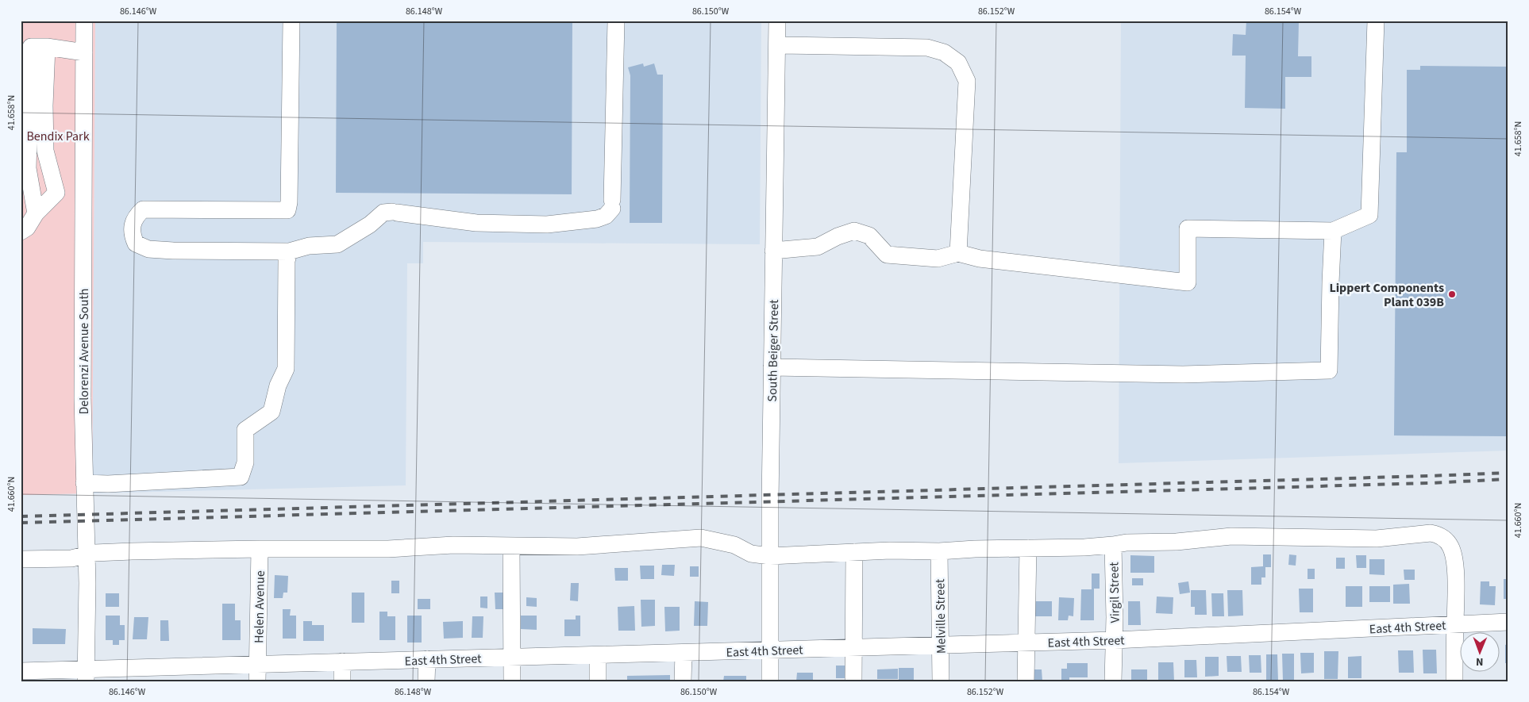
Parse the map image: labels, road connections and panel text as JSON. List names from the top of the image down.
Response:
{
  "streets": {
    "street": [
      "South Beiger Street",
      "Delorenzi Avenue South",
      "Virgil Street",
      "Helen Avenue",
      "Melville Street",
      "East 4th Street"
    ]
  },
  "crossings": [
    ["South Beiger Street", "East 4th Street"],
    ["Delorenzi Avenue South", "East 4th Street"],
    ["Virgil Street", "East 4th Street"],
    ["Helen Avenue", "East 4th Street"],
    ["Melville Street", "East 4th Street"]
  ],
  "parks": ["Bendix Park"],
  "places": ["Lippert Components Plant 039B"],
  "north": "bottom",
  "coordinates": [
    "86.146°W",
    "86.148°W",
    "86.150°W",
    "86.152°W",
    "86.154°W",
    "41.658°N",
    "41.660°N"
  ]
}
